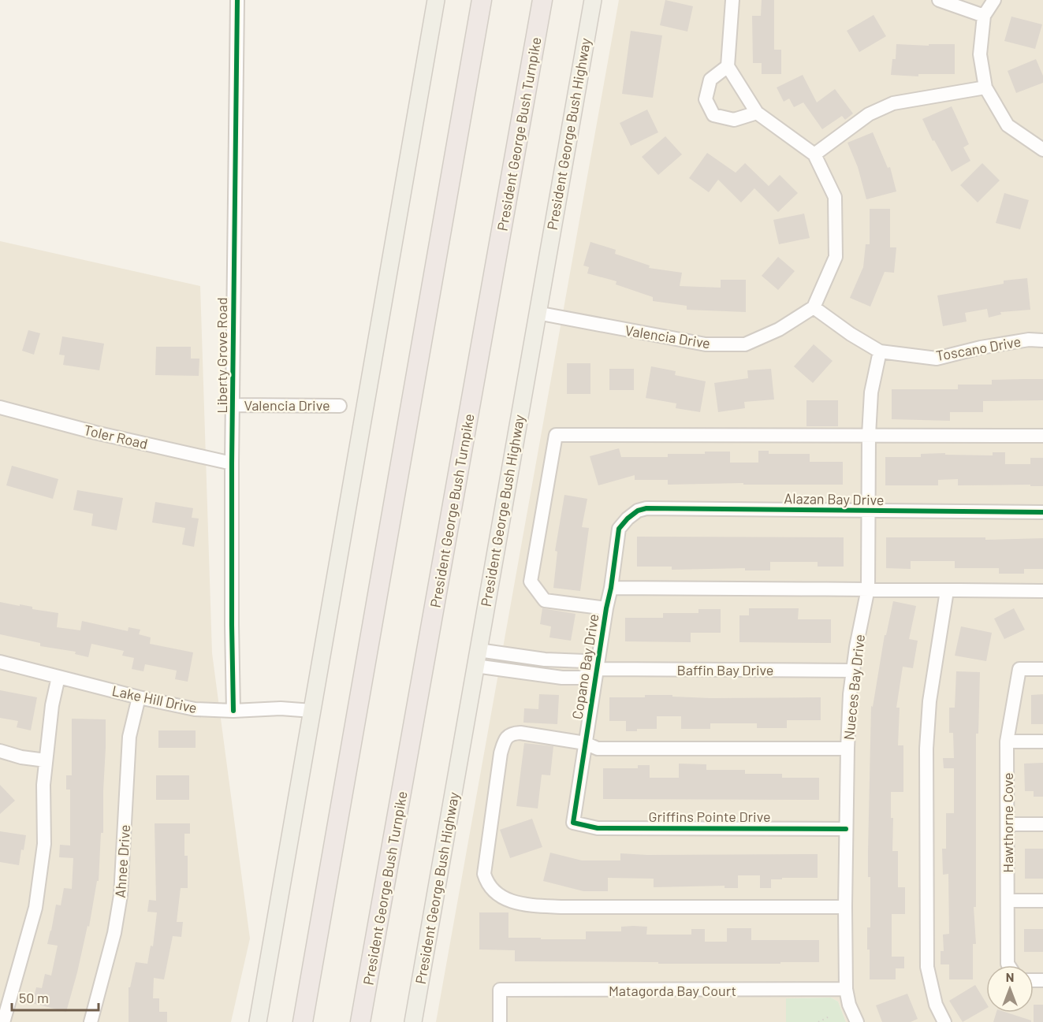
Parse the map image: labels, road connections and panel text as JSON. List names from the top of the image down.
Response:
{
  "streets": {
    "highway": ["President George Bush Turnpike"],
    "main road": ["President George Bush Highway"],
    "street": [
      "Valencia Drive",
      "Toscano Drive",
      "Liberty Grove Road",
      "Toler Road",
      "Alazan Bay Drive",
      "Copano Bay Drive",
      "Baffin Bay Drive",
      "Nueces Bay Drive",
      "Lake Hill Drive",
      "Griffins Pointe Drive",
      "Hawthorne Cove",
      "Ahnee Drive",
      "Matagorda Bay Court"
    ]
  },
  "crossings": [
    ["President George Bush Highway", "Valencia Drive"],
    ["President George Bush Highway", "Baffin Bay Drive"],
    ["Valencia Drive", "Toscano Drive"],
    ["Valencia Drive", "Liberty Grove Road"],
    ["Toscano Drive", "Nueces Bay Drive"],
    ["Liberty Grove Road", "Toler Road"],
    ["Liberty Grove Road", "Lake Hill Drive"],
    ["Alazan Bay Drive", "Copano Bay Drive"],
    ["Alazan Bay Drive", "Nueces Bay Drive"],
    ["Copano Bay Drive", "Baffin Bay Drive"],
    ["Copano Bay Drive", "Griffins Pointe Drive"],
    ["Baffin Bay Drive", "Nueces Bay Drive"],
    ["Nueces Bay Drive", "Griffins Pointe Drive"],
    ["Nueces Bay Drive", "Matagorda Bay Court"],
    ["Lake Hill Drive", "Ahnee Drive"]
  ],
  "scale_bar": "50 m",
  "north": "top"
}
